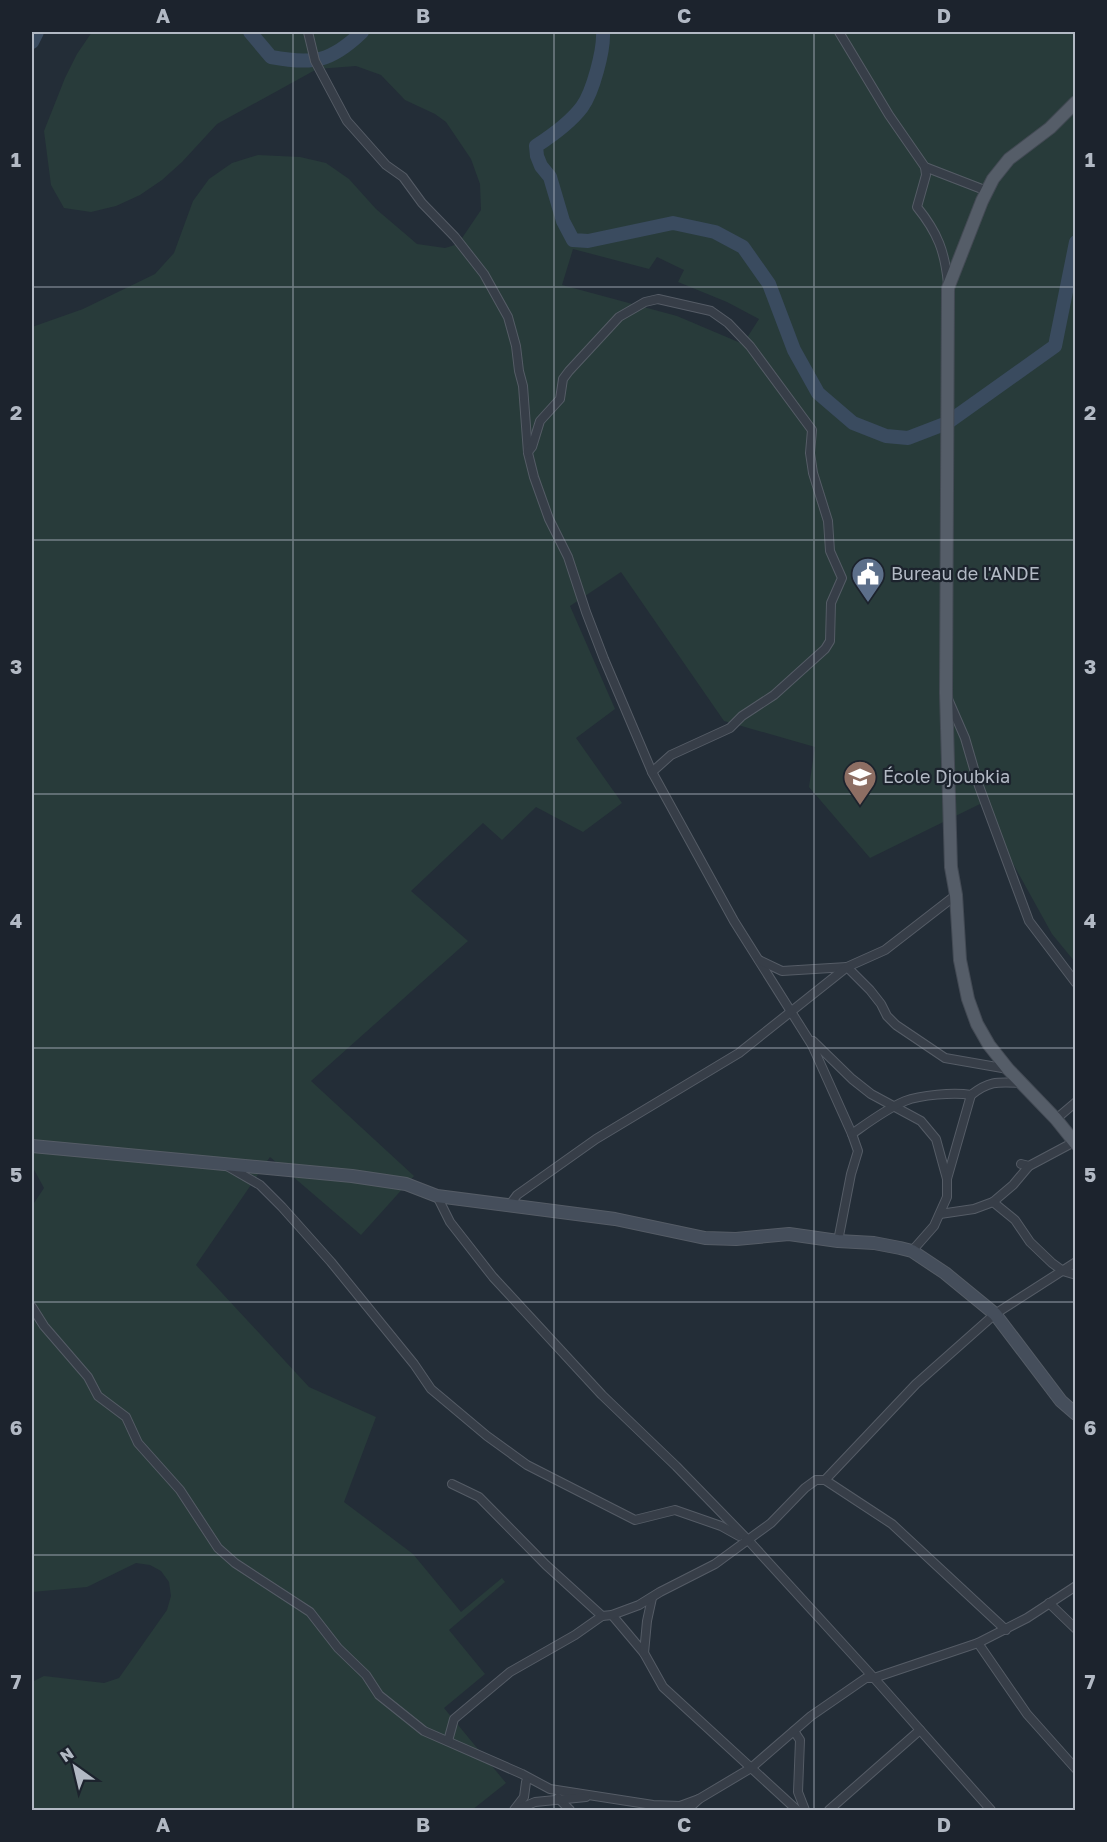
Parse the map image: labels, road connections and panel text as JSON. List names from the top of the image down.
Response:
{
  "places": {
    "public building": ["Bureau de l'ANDE"],
    "school or university": ["École Djoubkia"]
  },
  "north": "top left",
  "grid": {
    "columns": [
      "A",
      "B",
      "C",
      "D"
    ],
    "rows": [
      "1",
      "2",
      "3",
      "4",
      "5",
      "6",
      "7"
    ]
  }
}
